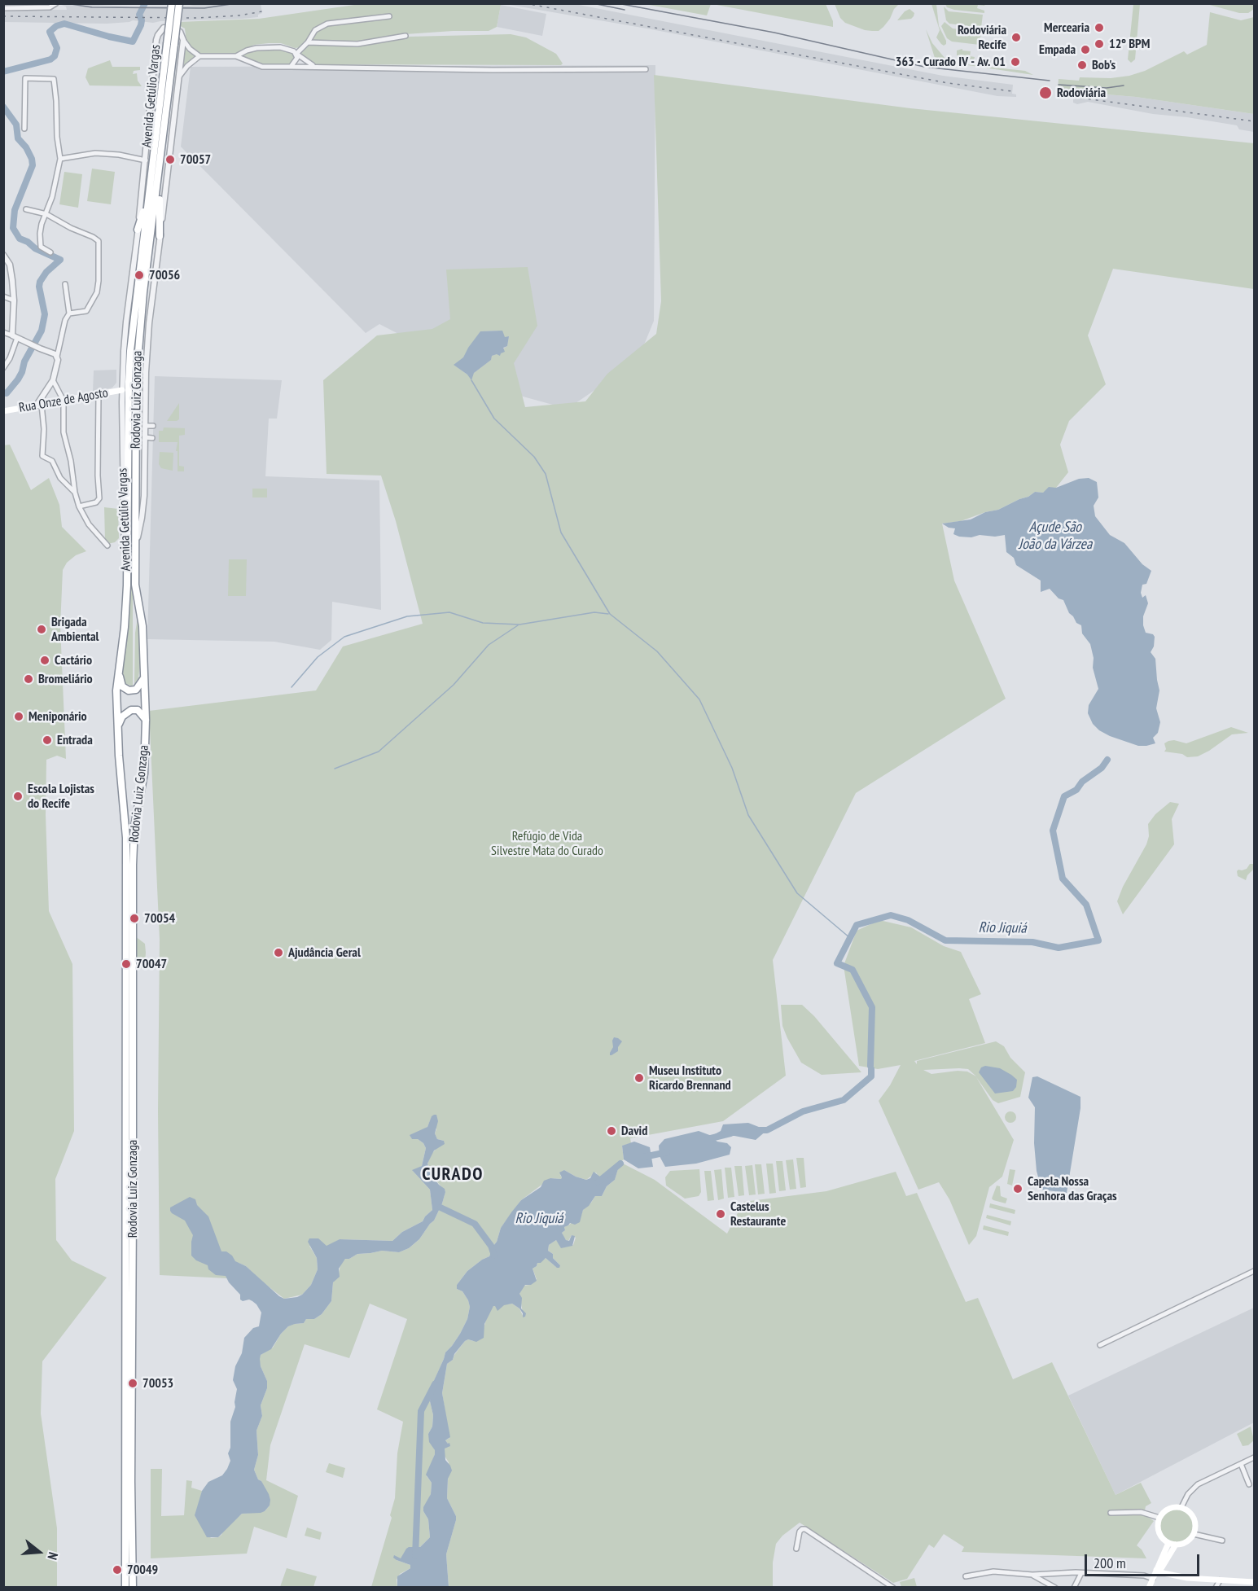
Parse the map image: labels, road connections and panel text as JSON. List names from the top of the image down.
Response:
{
  "streets": {
    "highway": ["Rodovia Luiz Gonzaga"],
    "main road": ["Rua Onze de Agosto"],
    "street": ["Avenida Getúlio Vargas"]
  },
  "crossings": [
    ["Avenida Getúlio Vargas", "Rodovia Luiz Gonzaga"],
    ["Avenida Getúlio Vargas", "Rua Onze de Agosto"]
  ],
  "districts": ["CURADO"],
  "water": ["Açude São João da Várzea", "Rio Jiquiá"],
  "parks": ["Refúgio de Vida Silvestre Mata do Curado"],
  "places": [
    "Mercearia",
    "Rodoviária Recife",
    "12º BPM",
    "Empada",
    "363 - Curado IV - Av. 01",
    "Bob's",
    "Rodoviária",
    "70057",
    "70056",
    "Brigada Ambiental",
    "Cactário",
    "Bromeliário",
    "Meniponário",
    "Entrada",
    "Escola Lojistas do Recife",
    "70054",
    "Ajudância Geral",
    "70047",
    "Museu Instituto Ricardo Brennand",
    "David",
    "Capela Nossa Senhora das Graças",
    "Castelus Restaurante",
    "70053",
    "70049"
  ],
  "scale_bar": "200 m",
  "north": "right"
}
